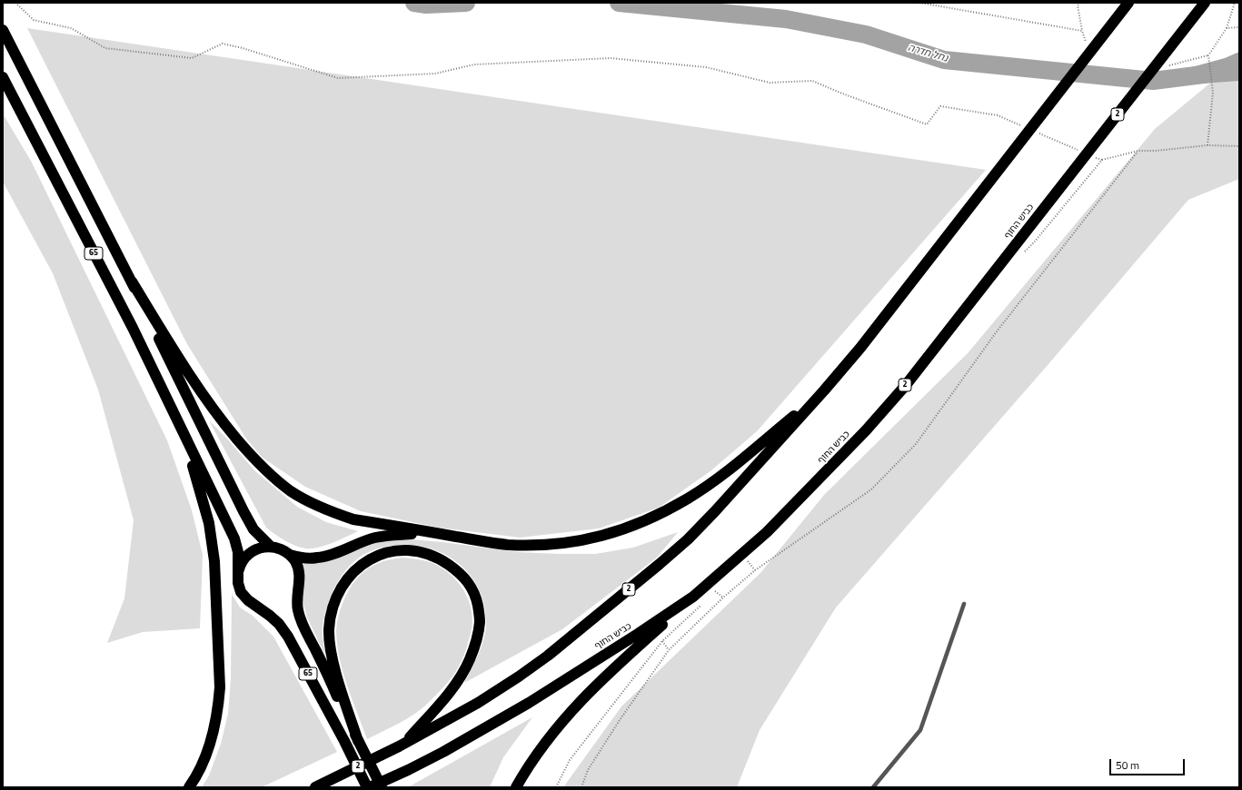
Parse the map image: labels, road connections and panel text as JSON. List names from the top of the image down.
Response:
{
  "streets": {
    "highway": ["2", "כביש החוף", "65"]
  },
  "crossings": [
    ["כביש החוף", "65"]
  ],
  "water": ["נחל חדרה"],
  "scale_bar": "50 m"
}
